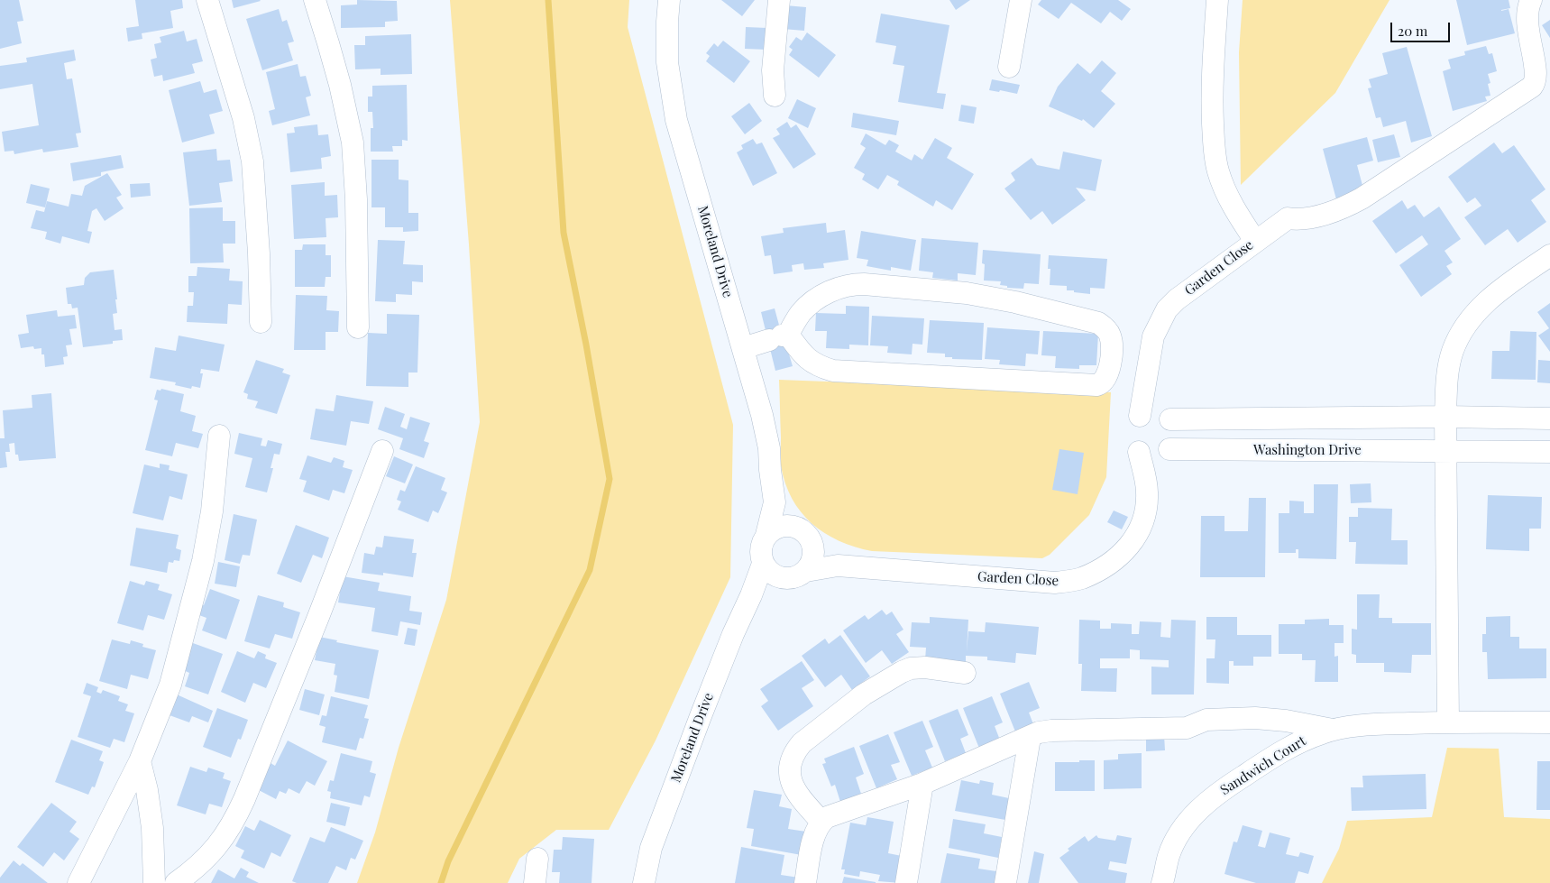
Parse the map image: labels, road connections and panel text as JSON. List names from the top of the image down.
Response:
{
  "streets": {
    "street": [
      "Moreland Drive",
      "Garden Close",
      "Washington Drive",
      "Sandwich Court"
    ]
  },
  "crossings": [
    ["Garden Close", "Washington Drive"]
  ],
  "scale_bar": "20 m"
}
